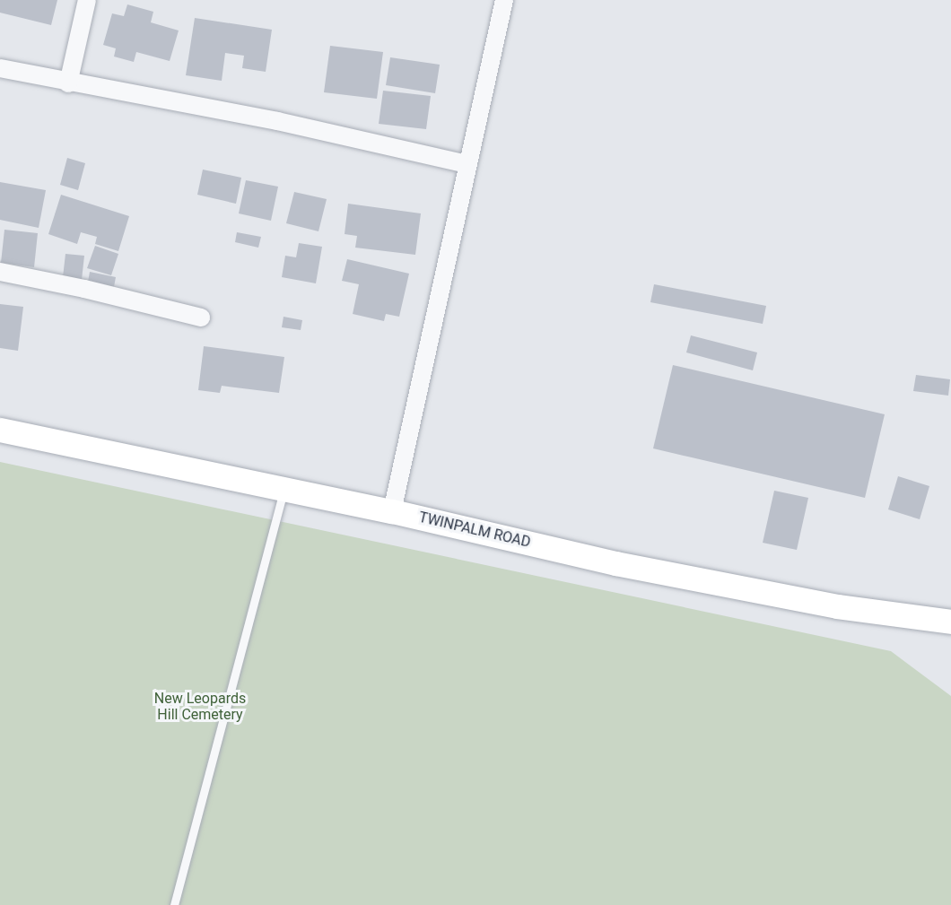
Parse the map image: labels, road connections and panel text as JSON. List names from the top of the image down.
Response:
{
  "streets": {
    "main road": ["TWINPALM ROAD"]
  },
  "parks": ["New Leopards Hill Cemetery"]
}
